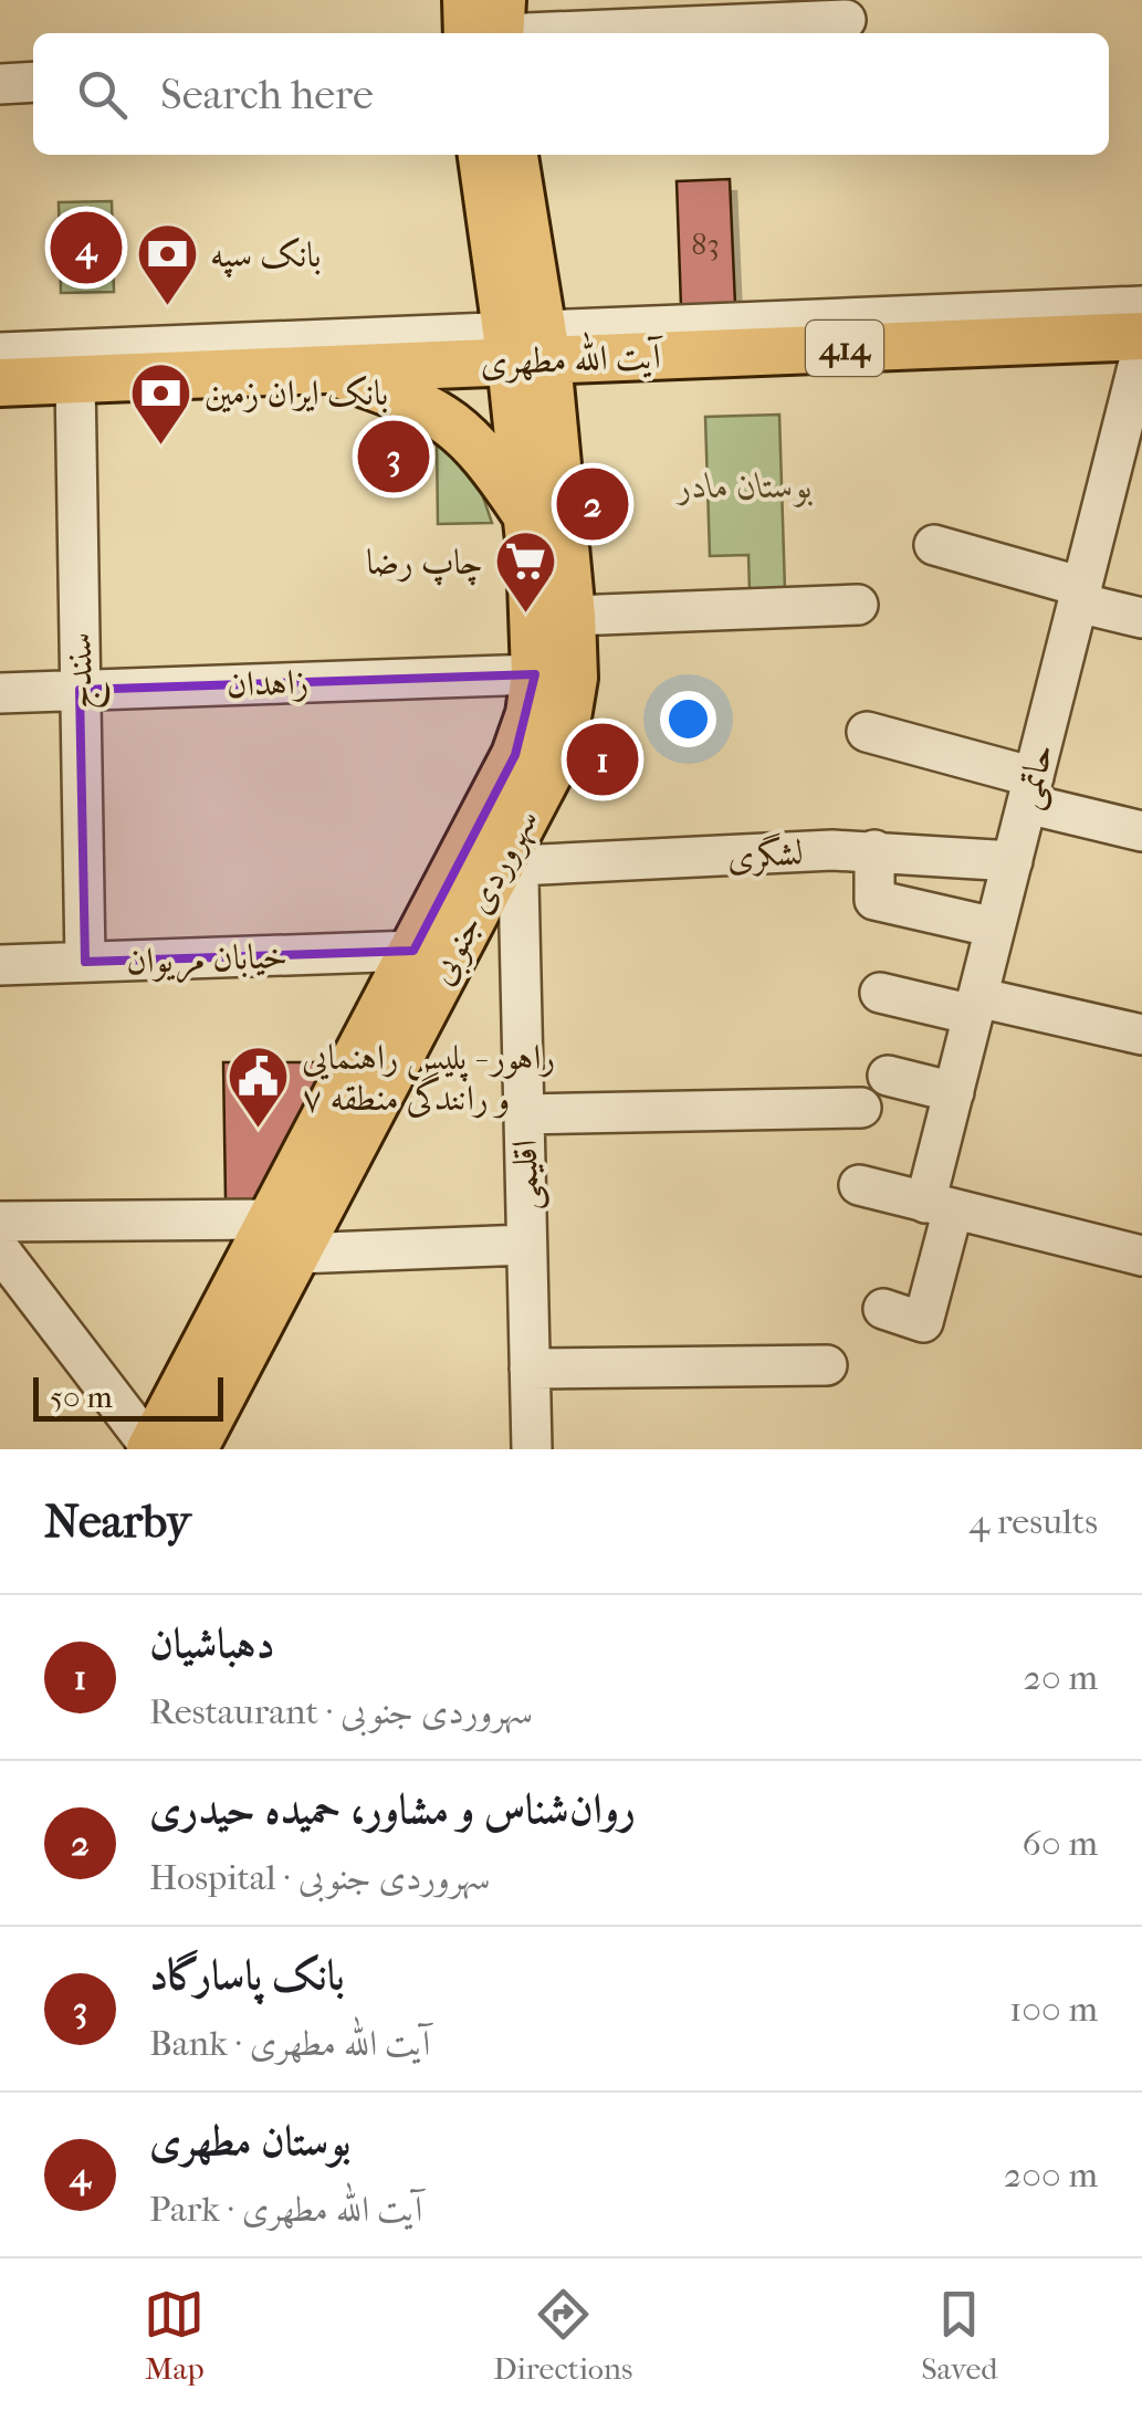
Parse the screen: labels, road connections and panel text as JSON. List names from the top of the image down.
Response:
{
  "streets": {
    "main road": ["414", "آیت الله مطهری", "سهروردی جنوبی"],
    "street": [
      "سنندج",
      "زاهدان",
      "حاتمی",
      "لشگری",
      "خیابان مریوان",
      "اقلیمی"
    ]
  },
  "crossings": [
    ["آیت الله مطهری", "سنندج"],
    ["آیت الله مطهری", "سهروردی جنوبی"],
    ["سنندج", "زاهدان"],
    ["سنندج", "خیابان مریوان"],
    ["زاهدان", "سهروردی جنوبی"],
    ["حاتمی", "لشگری"],
    ["لشگری", "سهروردی جنوبی"],
    ["لشگری", "اقلیمی"],
    ["سهروردی جنوبی", "خیابان مریوان"],
    ["سهروردی جنوبی", "اقلیمی"]
  ],
  "parks": ["بوستان مادر"],
  "places": {
    "bank": ["بانک سپه", "بانک ایران زمین"],
    "supermarket": ["چاپ رضا"],
    "public building": ["راهور - پلیس راهنمایی و رانندگی منطقه ۷"]
  },
  "house_numbers": ["83"],
  "scale_bar": "50 m",
  "page": {
    "search": "Search here",
    "pins": [
      "4",
      "3",
      "2",
      "1"
    ],
    "scale": "50 m",
    "heading": ["Nearby", "4 results"],
    "list": [
      {
        "mark": "1",
        "name": "دهباشیان",
        "note": "Restaurant · سهروردی جنوبی",
        "value": "20 m"
      },
      {
        "mark": "2",
        "name": "روان‌شناس و مشاور، حمیده حیدری",
        "note": "Hospital · سهروردی جنوبی",
        "value": "60 m"
      },
      {
        "mark": "3",
        "name": "بانک پاسارگاد",
        "note": "Bank · آیت الله مطهری",
        "value": "100 m"
      },
      {
        "mark": "4",
        "name": "بوستان مطهری",
        "note": "Park · آیت الله مطهری",
        "value": "200 m"
      }
    ],
    "nav": ["Map", "Directions", "Saved"]
  }
}
